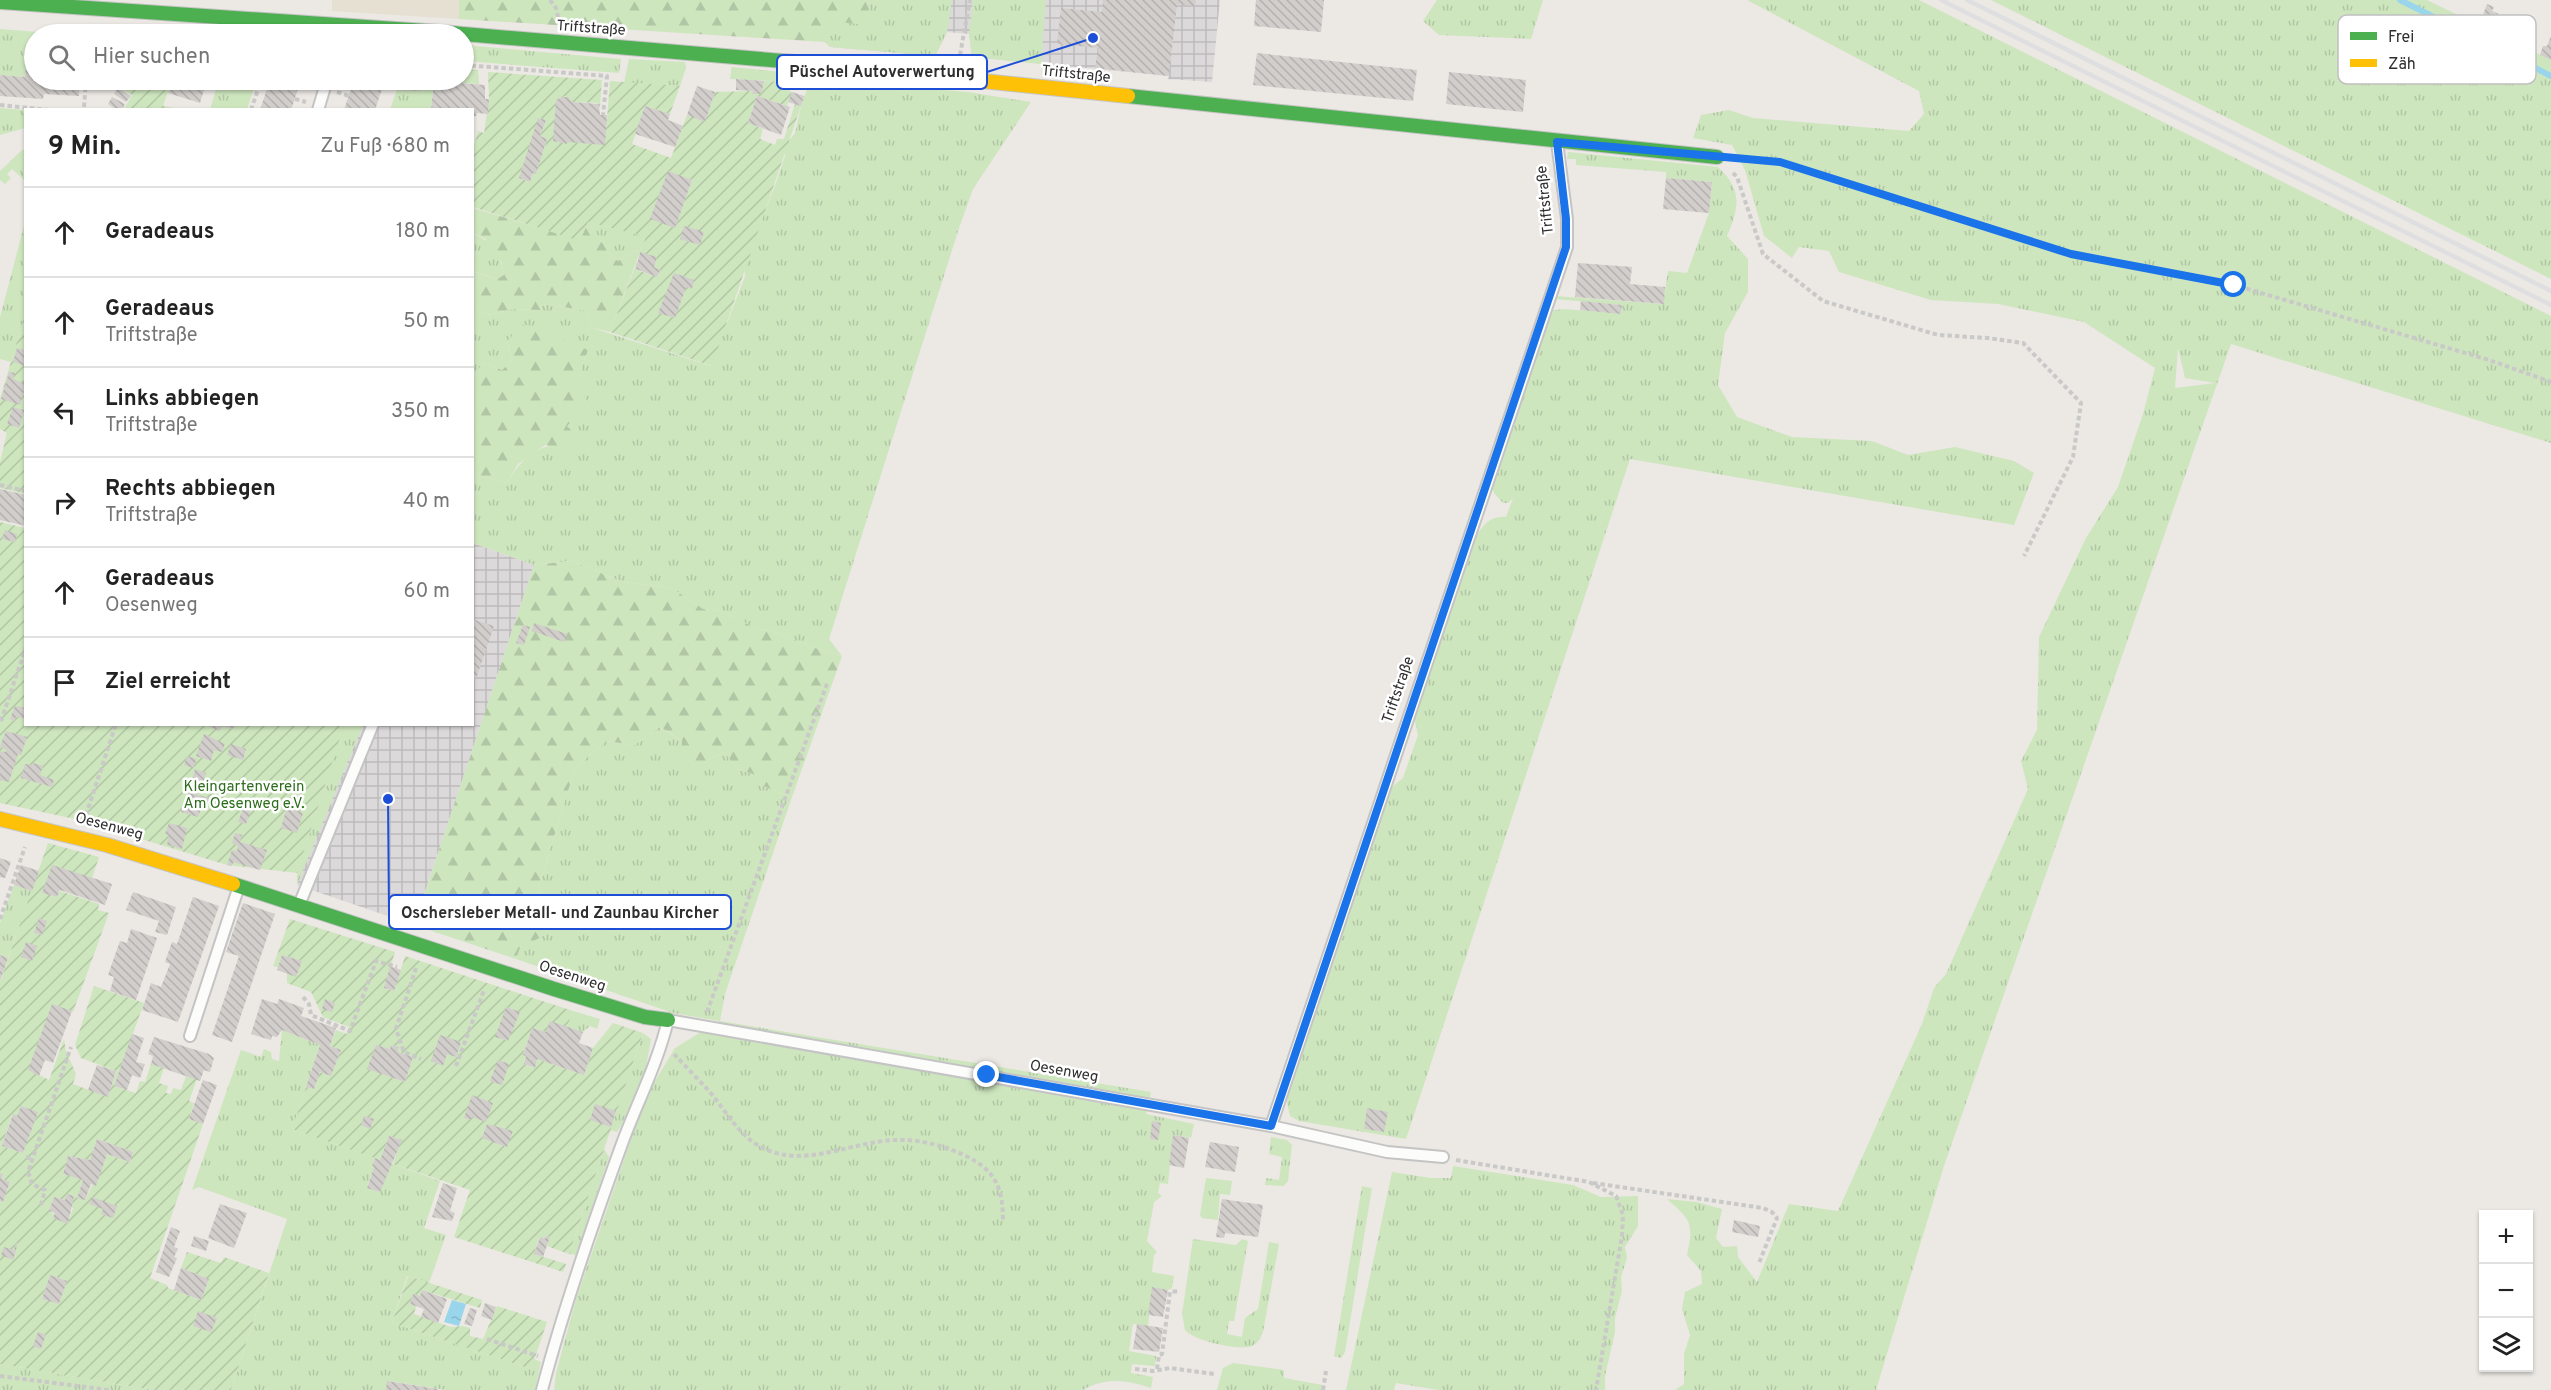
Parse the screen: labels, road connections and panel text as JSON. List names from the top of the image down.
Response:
{
  "streets": {
    "street": ["Triftstraße", "Oesenweg"]
  },
  "crossings": [
    ["Triftstraße", "Oesenweg"]
  ],
  "parks": ["Kleingartenverein Am Oesenweg e.V."],
  "places": ["Püschel Autoverwertung", "Oschersleber Metall- und Zaunbau Kircher"],
  "legend": ["Frei", "Zäh"],
  "page": {
    "search": "Hier suchen",
    "heading": ["9 Min.", "Zu Fuß · 680 m"],
    "list": [
      ["Geradeaus", "180 m"],
      ["Geradeaus", "Triftstraße", "50 m"],
      ["Links abbiegen", "Triftstraße", "350 m"],
      ["Rechts abbiegen", "Triftstraße", "40 m"],
      ["Geradeaus", "Oesenweg", "60 m"],
      "Ziel erreicht"
    ],
    "map_buttons": ["+", "−"]
  }
}
